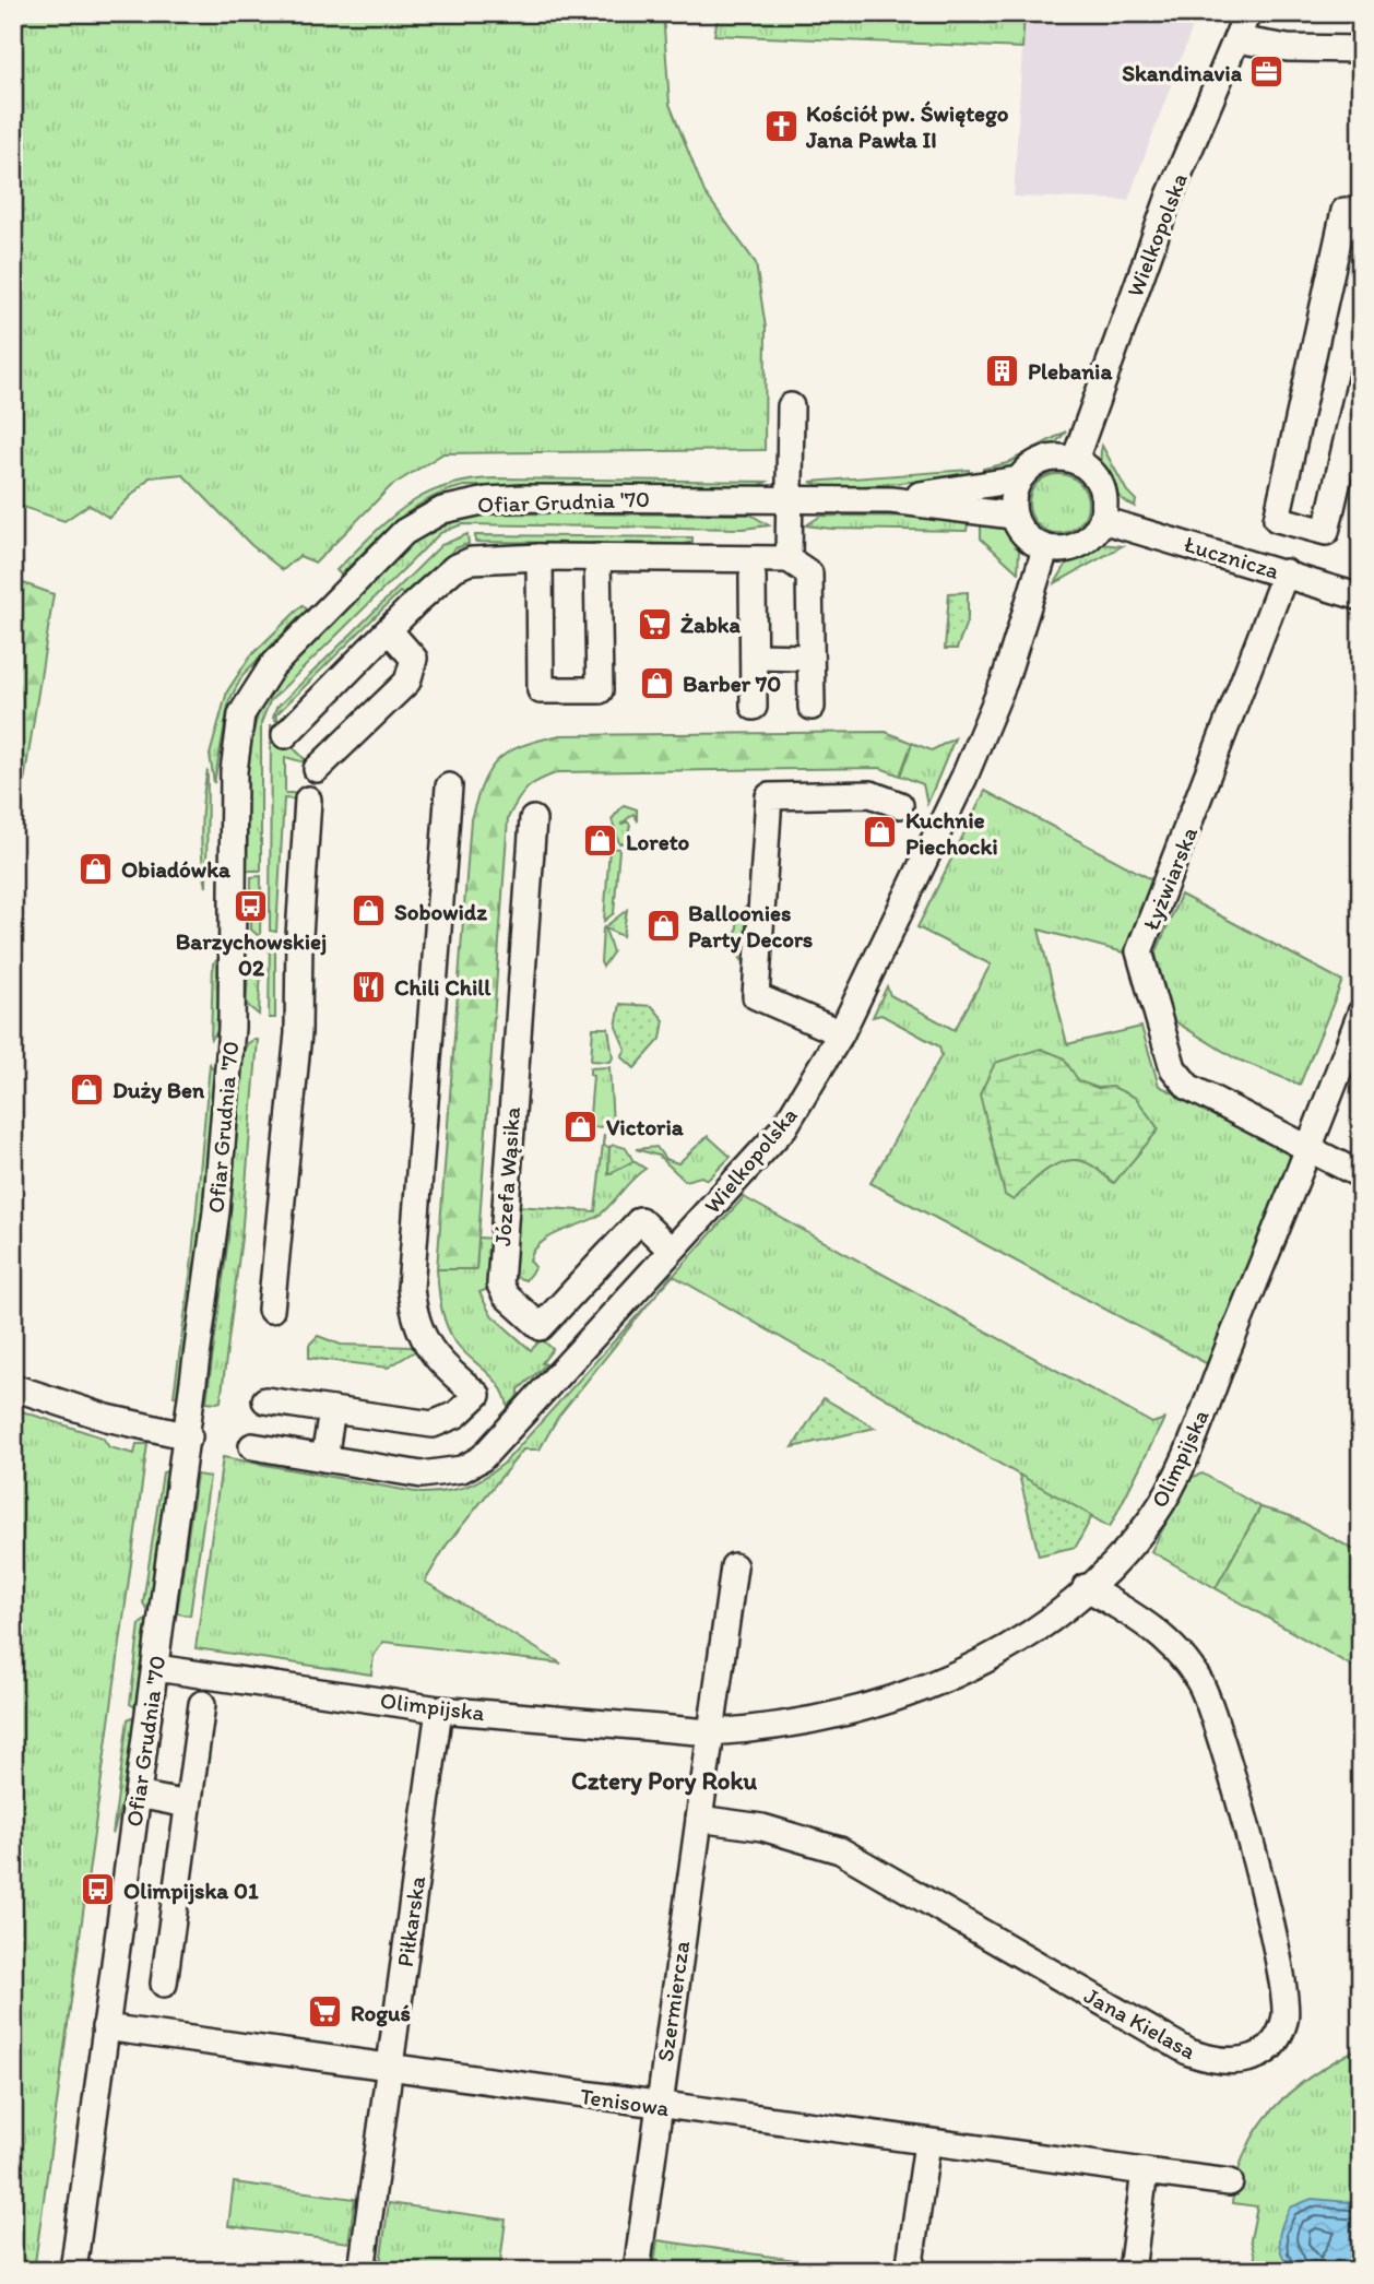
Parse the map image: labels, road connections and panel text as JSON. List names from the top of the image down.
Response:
{
  "streets": {
    "street": [
      "Wielkopolska",
      "Ofiar Grudnia '70",
      "Łucznicza",
      "Łyżwiarska",
      "Józefa Wąsika",
      "Olimpijska",
      "Piłkarska",
      "Szermiercza",
      "Jana Kielasa",
      "Tenisowa"
    ]
  },
  "crossings": [
    ["Wielkopolska", "Ofiar Grudnia '70"],
    ["Wielkopolska", "Łucznicza"],
    ["Wielkopolska", "Józefa Wąsika"],
    ["Ofiar Grudnia '70", "Łucznicza"],
    ["Ofiar Grudnia '70", "Olimpijska"],
    ["Ofiar Grudnia '70", "Tenisowa"],
    ["Łucznicza", "Łyżwiarska"],
    ["Łyżwiarska", "Olimpijska"],
    ["Olimpijska", "Piłkarska"],
    ["Olimpijska", "Szermiercza"],
    ["Olimpijska", "Jana Kielasa"],
    ["Piłkarska", "Tenisowa"],
    ["Szermiercza", "Jana Kielasa"],
    ["Szermiercza", "Tenisowa"]
  ],
  "districts": ["Cztery Pory Roku"],
  "places": {
    "office": ["Skandinavia"],
    "church": ["Kościół pw. Świętego Jana Pawła II"],
    "building": ["Plebania"],
    "supermarket": ["Żabka", "Roguś"],
    "shop": [
      "Barber 70",
      "Kuchnie Piechocki",
      "Loreto",
      "Obiadówka",
      "Sobowidz",
      "Balloonies Party Decors",
      "Duży Ben",
      "Victoria"
    ],
    "bus stop": ["Barzychowskiej 02", "Olimpijska 01"],
    "restaurant": ["Chili Chill"]
  }
}
